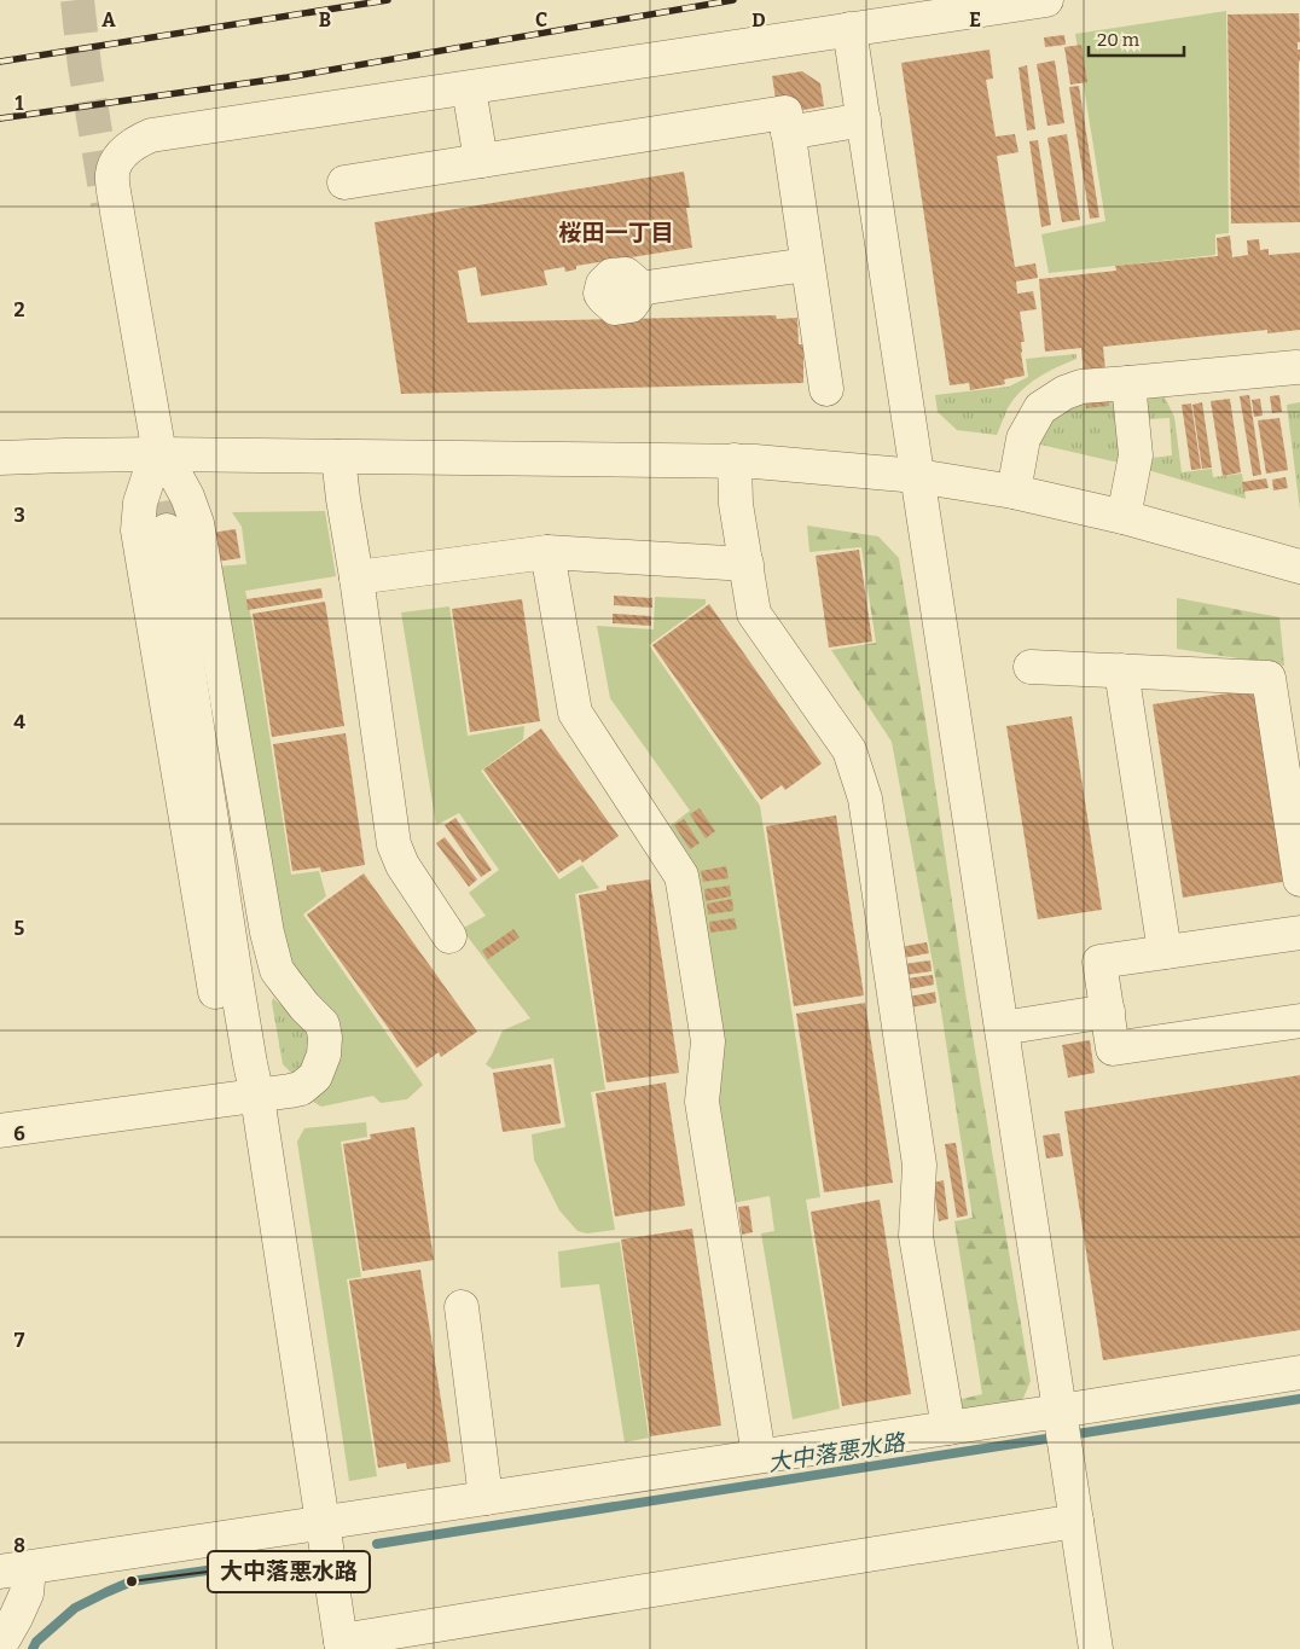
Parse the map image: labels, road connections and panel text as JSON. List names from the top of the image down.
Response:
{
  "districts": ["桜田一丁目"],
  "water": ["大中落悪水路"],
  "places": ["大中落悪水路"],
  "scale_bar": "20 m",
  "grid": {
    "columns": [
      "A",
      "B",
      "C",
      "D",
      "E"
    ],
    "rows": [
      "1",
      "2",
      "3",
      "4",
      "5",
      "6",
      "7",
      "8"
    ]
  }
}
